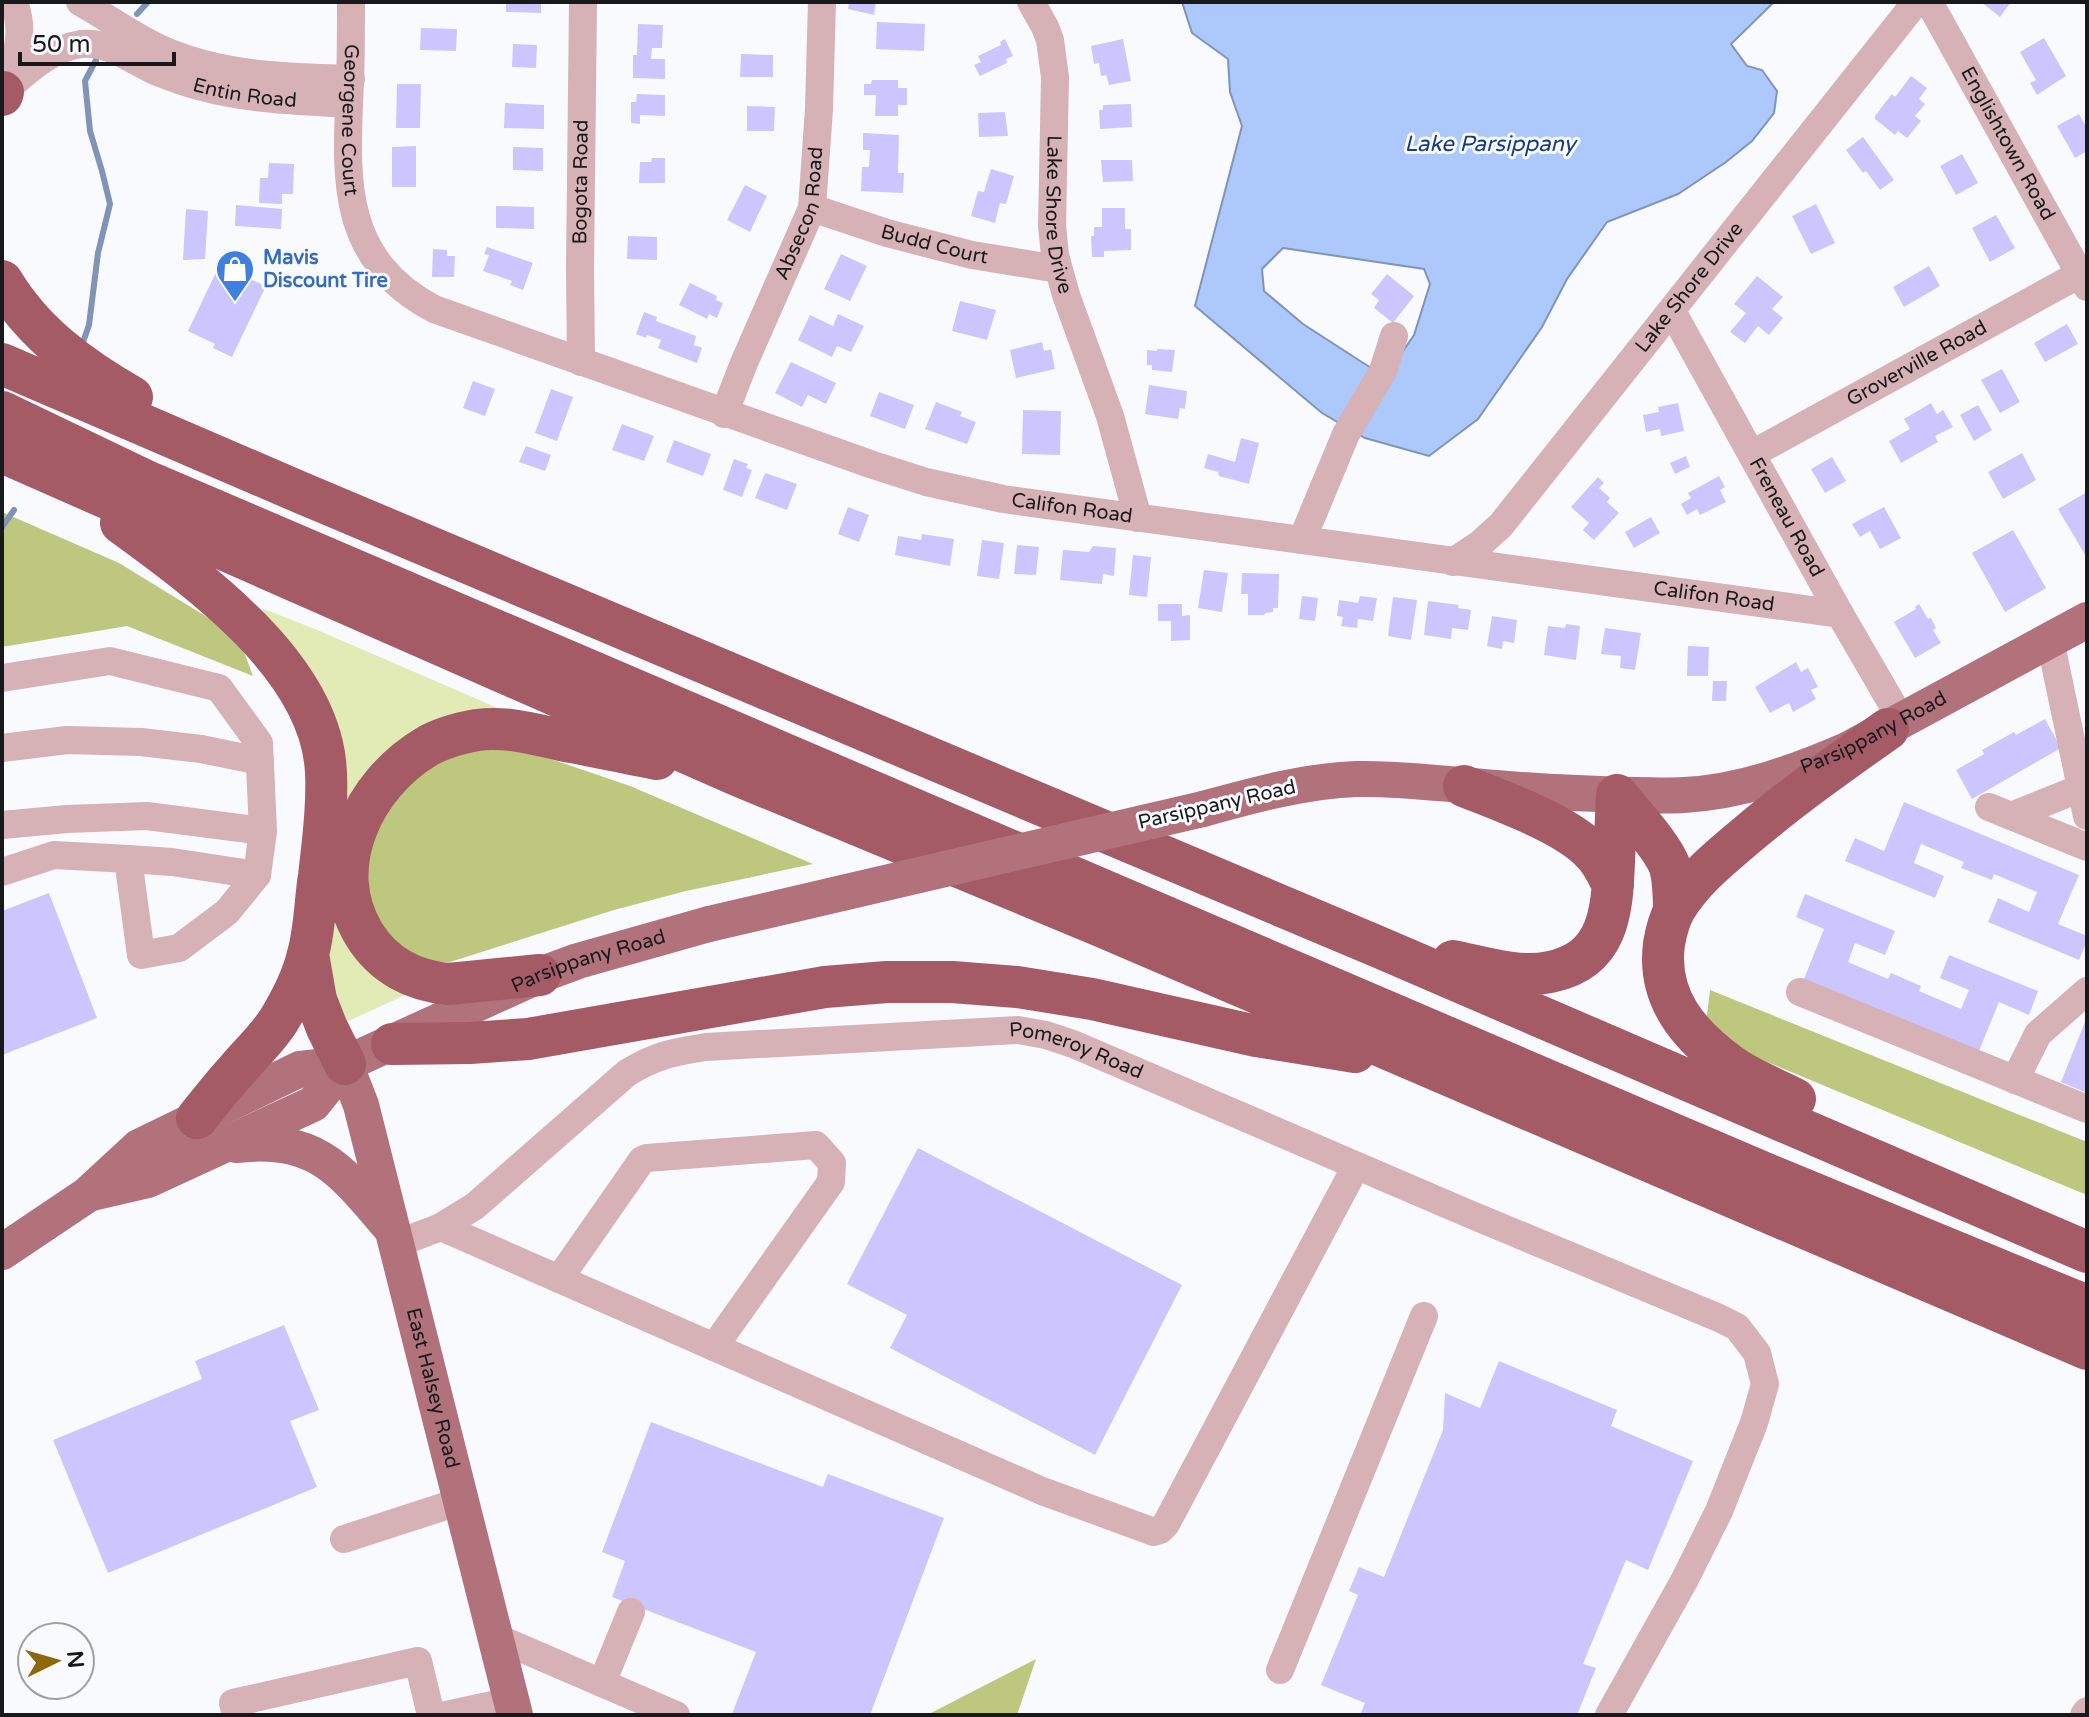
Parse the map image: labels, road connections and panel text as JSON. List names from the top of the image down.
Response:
{
  "streets": {
    "main road": ["Parsippany Road", "East Halsey Road"],
    "street": [
      "Entin Road",
      "Georgene Court",
      "Englishtown Road",
      "Bogota Road",
      "Absecon Road",
      "Lake Shore Drive",
      "Budd Court",
      "Groverville Road",
      "Califon Road",
      "Freneau Road",
      "Pomeroy Road"
    ]
  },
  "crossings": [
    ["Entin Road", "Georgene Court"],
    ["Georgene Court", "Califon Road"],
    ["Englishtown Road", "Groverville Road"],
    ["Bogota Road", "Califon Road"],
    ["Absecon Road", "Budd Court"],
    ["Absecon Road", "Califon Road"],
    ["Lake Shore Drive", "Budd Court"],
    ["Lake Shore Drive", "Califon Road"],
    ["Lake Shore Drive", "Freneau Road"],
    ["Groverville Road", "Freneau Road"],
    ["Califon Road", "Freneau Road"],
    ["Freneau Road", "Parsippany Road"],
    ["Parsippany Road", "East Halsey Road"],
    ["Pomeroy Road", "East Halsey Road"]
  ],
  "water": ["Lake Parsippany"],
  "places": {
    "shop": ["Mavis Discount Tire"]
  },
  "scale_bar": "50 m",
  "north": "right"
}
